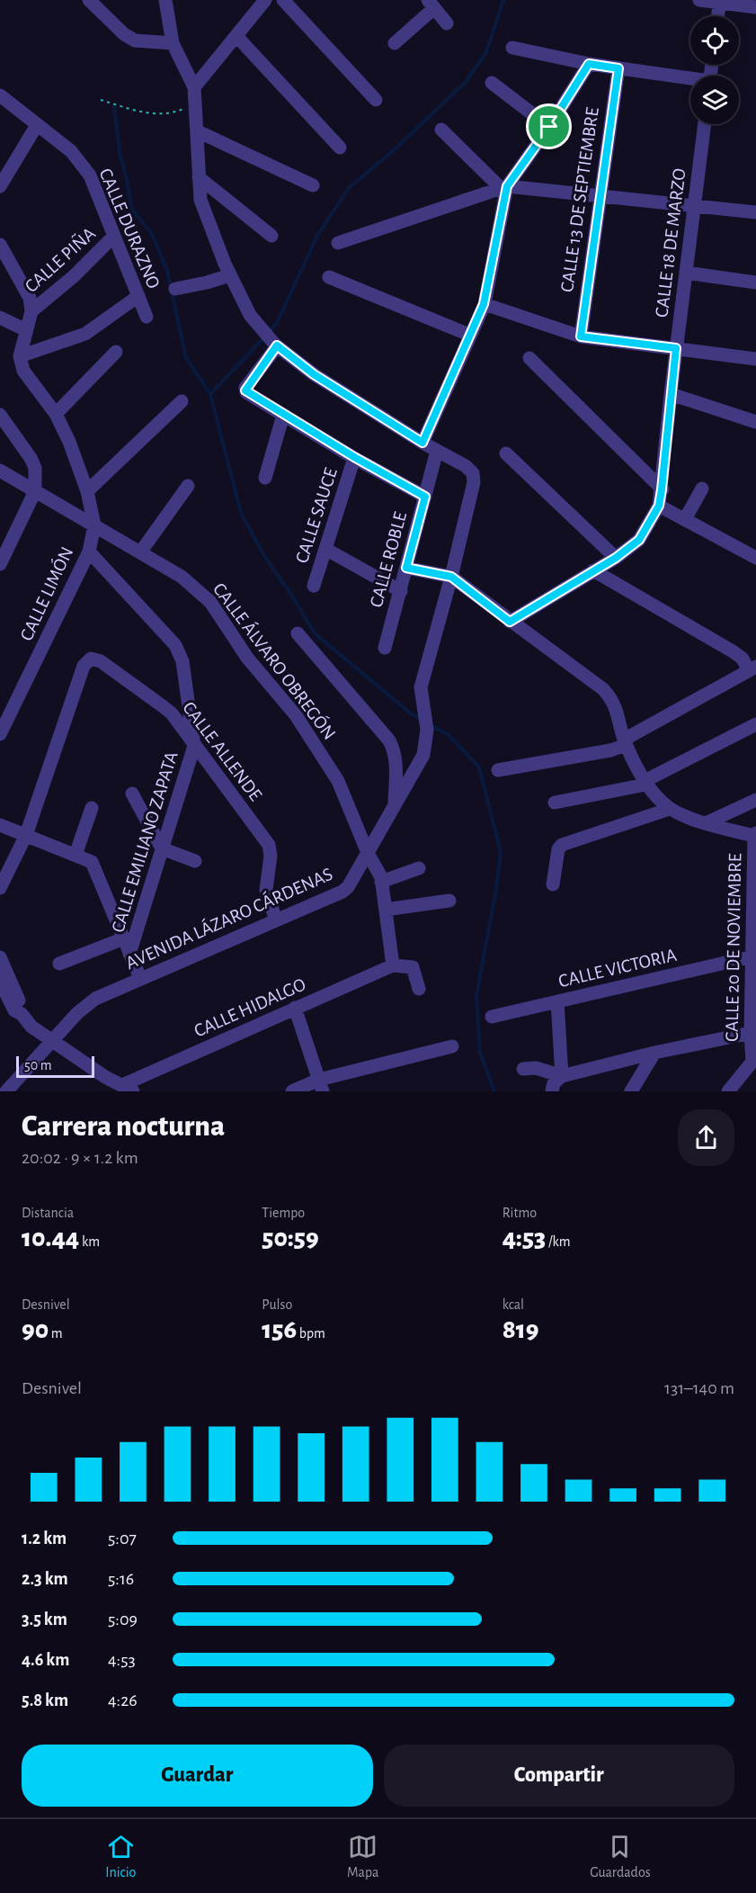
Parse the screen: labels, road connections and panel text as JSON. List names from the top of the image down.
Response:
{
  "streets": {
    "street": [
      "CALLE 13 DE SEPTIEMBRE",
      "CALLE DURAZNO",
      "CALLE 18 DE MARZO",
      "CALLE PIÑA",
      "CALLE SAUCE",
      "CALLE ROBLE",
      "CALLE LIMÓN",
      "CALLE ÁLVARO OBREGÓN",
      "CALLE ALLENDE",
      "CALLE EMILIANO ZAPATA",
      "AVENIDA LÁZARO CÁRDENAS",
      "CALLE 20 DE NOVIEMBRE",
      "CALLE VICTORIA",
      "CALLE HIDALGO"
    ]
  },
  "crossings": [
    ["CALLE DURAZNO", "CALLE PIÑA"],
    ["CALLE SAUCE", "CALLE ROBLE"],
    ["CALLE SAUCE", "AVENIDA LÁZARO CÁRDENAS"],
    ["CALLE ROBLE", "AVENIDA LÁZARO CÁRDENAS"],
    ["CALLE LIMÓN", "CALLE ÁLVARO OBREGÓN"],
    ["CALLE LIMÓN", "CALLE EMILIANO ZAPATA"],
    ["CALLE ÁLVARO OBREGÓN", "AVENIDA LÁZARO CÁRDENAS"],
    ["CALLE ÁLVARO OBREGÓN", "CALLE HIDALGO"],
    ["CALLE ALLENDE", "CALLE EMILIANO ZAPATA"],
    ["CALLE ALLENDE", "AVENIDA LÁZARO CÁRDENAS"],
    ["CALLE 20 DE NOVIEMBRE", "CALLE VICTORIA"]
  ],
  "scale_bar": "50 m",
  "page": {
    "scale": "50 m",
    "heading": ["Carrera nocturna", "20:02 · 9 × 1.2 km"],
    "stats": [
      ["Distancia", "10.44 km"],
      ["Tiempo", "50:59"],
      ["Ritmo", "4:53 /km"],
      ["Desnivel", "90 m"],
      ["Pulso", "156 bpm"],
      ["kcal", "819"]
    ],
    "chart": ["Desnivel", "131–140 m"],
    "list": [
      {
        "name": "1.2 km",
        "note": "5:07"
      },
      {
        "name": "2.3 km",
        "note": "5:16"
      },
      {
        "name": "3.5 km",
        "note": "5:09"
      },
      {
        "name": "4.6 km",
        "note": "4:53"
      },
      {
        "name": "5.8 km",
        "note": "4:26"
      }
    ],
    "buttons": ["Guardar", "Compartir"],
    "tabs": ["Inicio", "Mapa", "Guardados"]
  }
}
